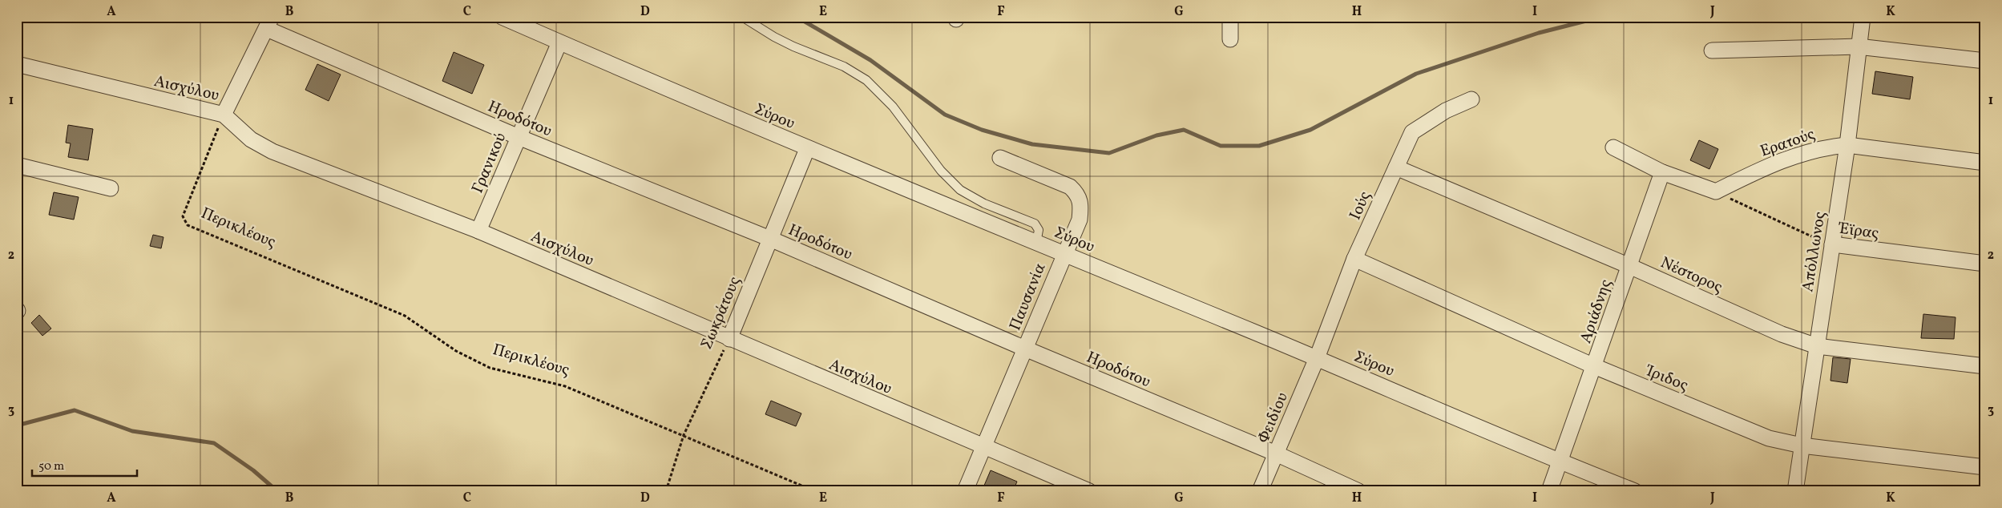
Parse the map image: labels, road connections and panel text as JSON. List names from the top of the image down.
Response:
{
  "streets": {
    "street": [
      "Αισχύλου",
      "Σύρου",
      "Ηροδότου",
      "Ερατούς",
      "Γρανικού",
      "Ιούς",
      "Έϊρας",
      "Απόλλωνος",
      "Νέστορος",
      "Παυσανία",
      "Αριάδνης",
      "Σωκράτους",
      "Ίριδος",
      "Φειδίου"
    ],
    "path": ["Περικλέους"]
  },
  "crossings": [
    ["Αισχύλου", "Γρανικού"],
    ["Αισχύλου", "Περικλέους"],
    ["Αισχύλου", "Παυσανία"],
    ["Αισχύλου", "Σωκράτους"],
    ["Σύρου", "Γρανικού"],
    ["Σύρου", "Ιούς"],
    ["Σύρου", "Παυσανία"],
    ["Σύρου", "Αριάδνης"],
    ["Σύρου", "Σωκράτους"],
    ["Σύρου", "Φειδίου"],
    ["Ηροδότου", "Γρανικού"],
    ["Ηροδότου", "Παυσανία"],
    ["Ηροδότου", "Σωκράτους"],
    ["Ηροδότου", "Φειδίου"],
    ["Ερατούς", "Έϊρας"],
    ["Ερατούς", "Απόλλωνος"],
    ["Ιούς", "Νέστορος"],
    ["Ιούς", "Ίριδος"],
    ["Ιούς", "Φειδίου"],
    ["Περικλέους", "Σωκράτους"],
    ["Έϊρας", "Απόλλωνος"],
    ["Απόλλωνος", "Νέστορος"],
    ["Απόλλωνος", "Ίριδος"],
    ["Νέστορος", "Αριάδνης"],
    ["Αριάδνης", "Ίριδος"]
  ],
  "scale_bar": "50 m",
  "grid": {
    "columns": [
      "A",
      "B",
      "C",
      "D",
      "E",
      "F",
      "G",
      "H",
      "I",
      "J",
      "K"
    ],
    "rows": ["1", "2", "3"]
  }
}
